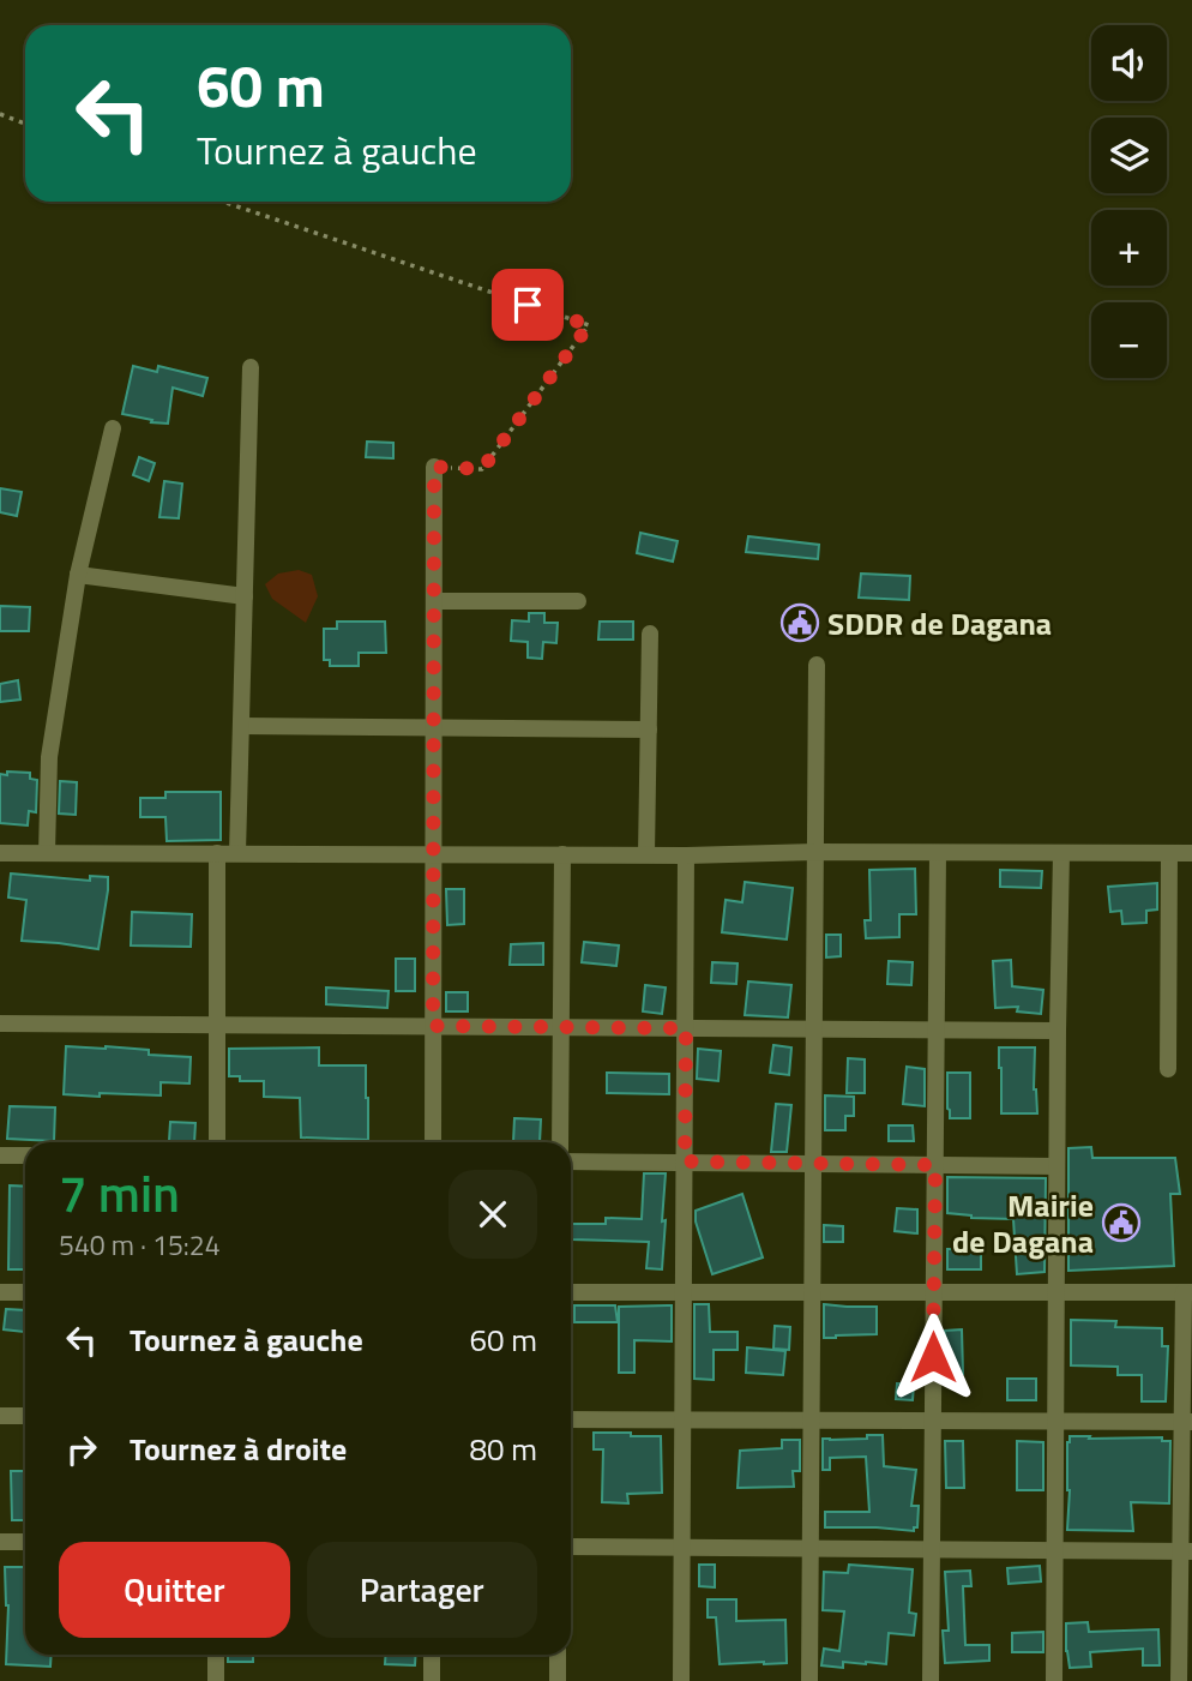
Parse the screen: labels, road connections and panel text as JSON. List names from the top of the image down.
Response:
{
  "places": {
    "public building": ["SDDR de Dagana", "Mairie de Dagana"]
  },
  "page": {
    "map_buttons": ["+", "−"],
    "turn": ["60 m", "Tournez à gauche"],
    "heading": ["7 min", "540 m · 15:24"],
    "list": [
      {
        "name": "Tournez à gauche",
        "value": "60 m"
      },
      {
        "name": "Tournez à droite",
        "value": "80 m"
      }
    ],
    "buttons": ["Quitter", "Partager"]
  }
}
